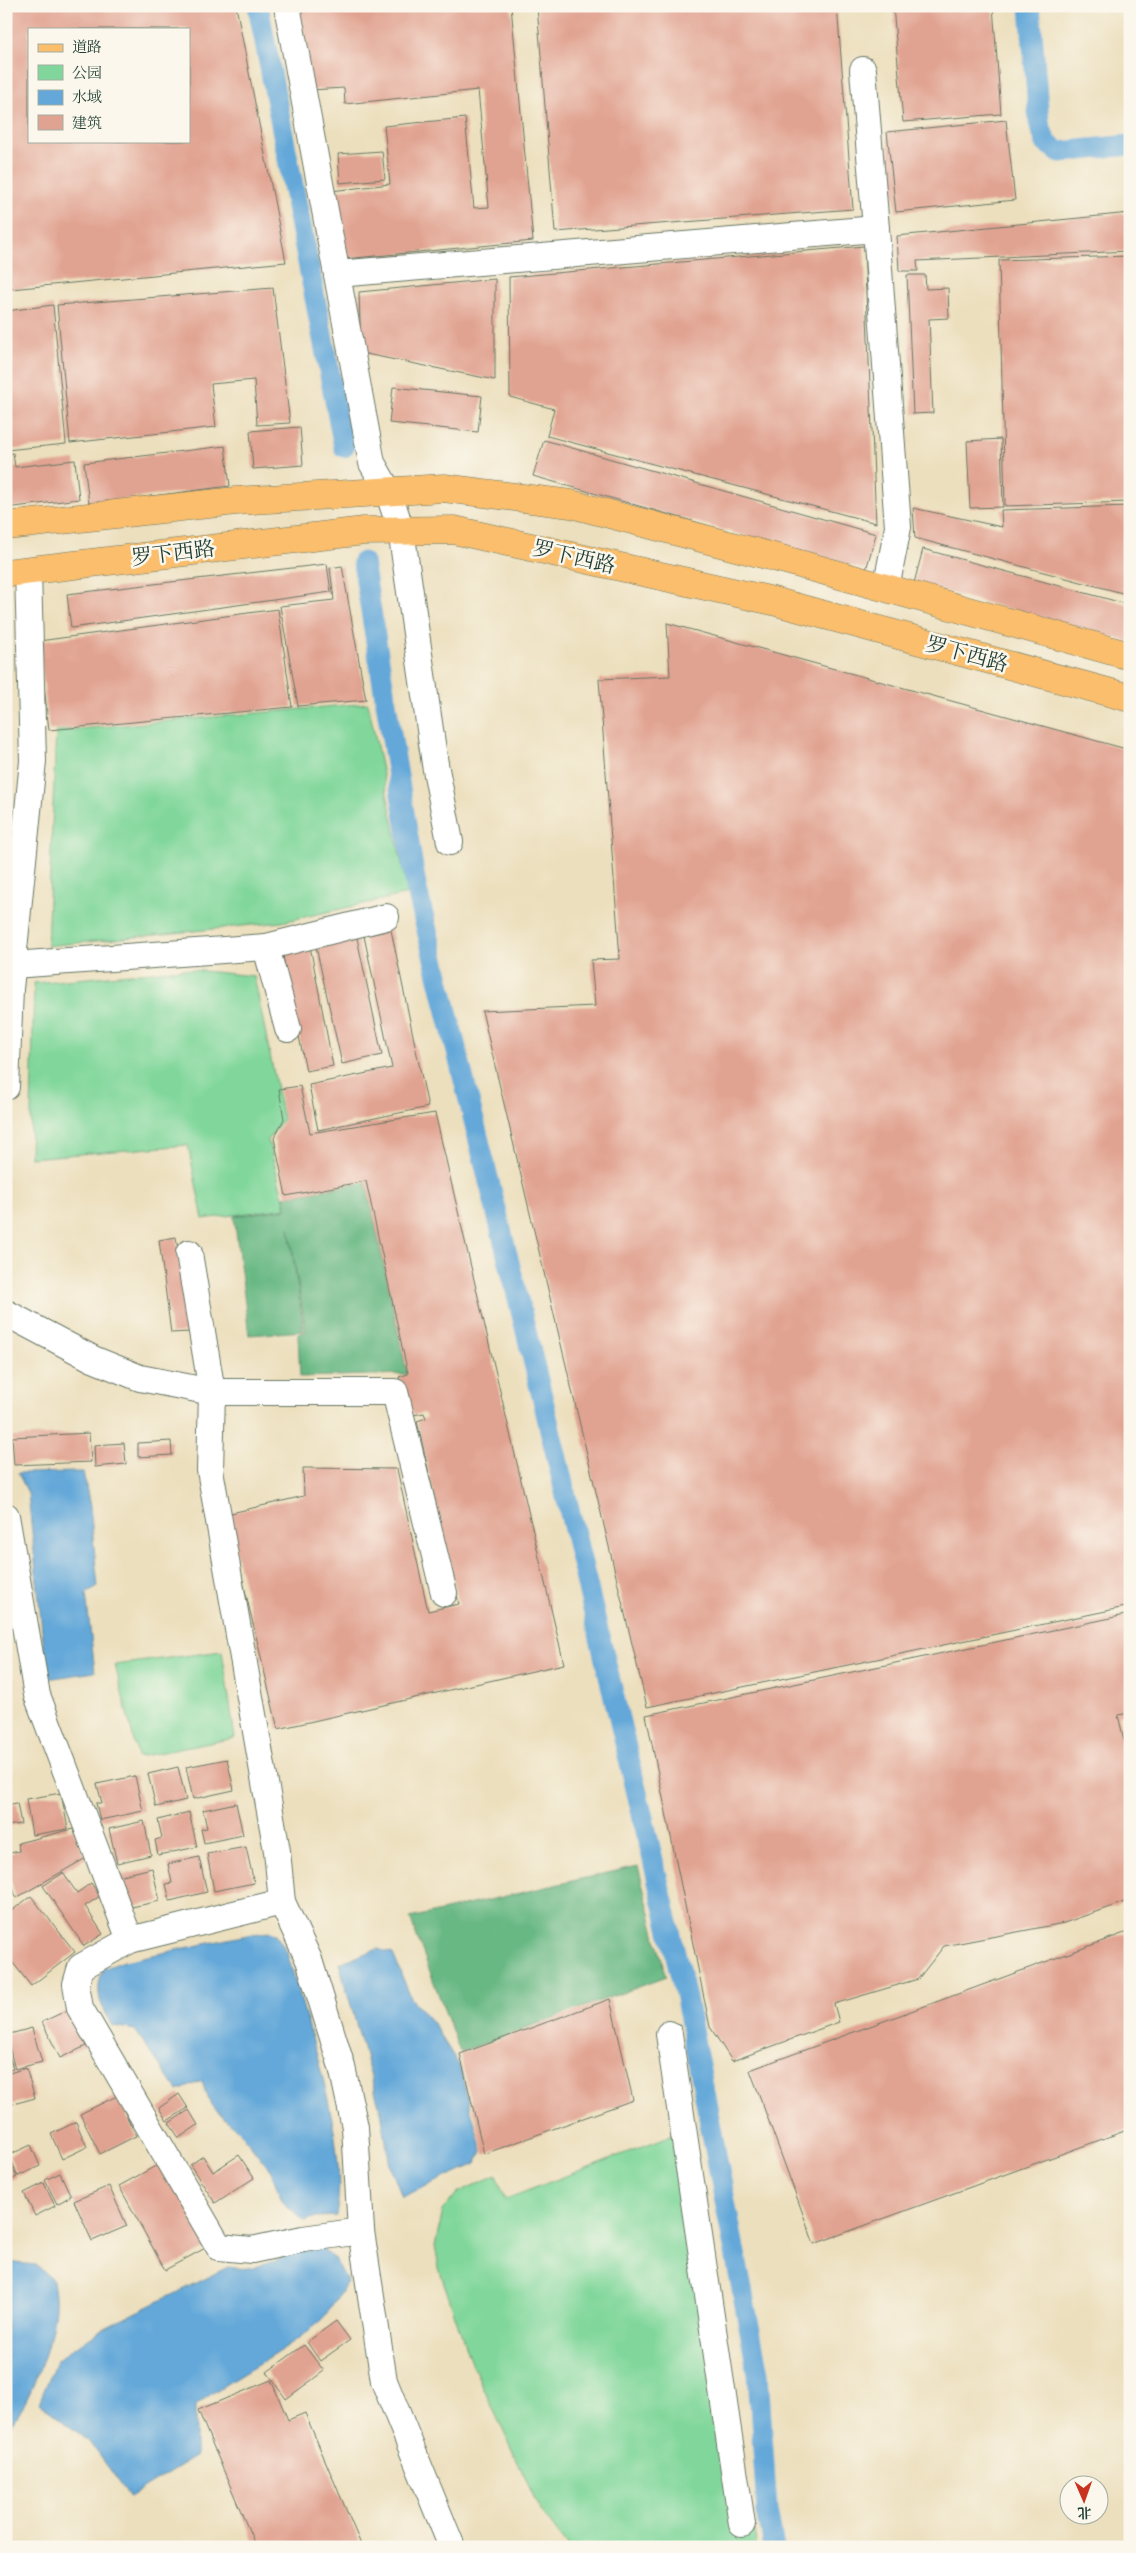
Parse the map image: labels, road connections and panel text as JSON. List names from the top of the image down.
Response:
{
  "streets": {
    "main road": ["罗下西路"]
  },
  "legend": [
    "道路",
    "公园",
    "水域",
    "建筑"
  ],
  "north": "bottom"
}
